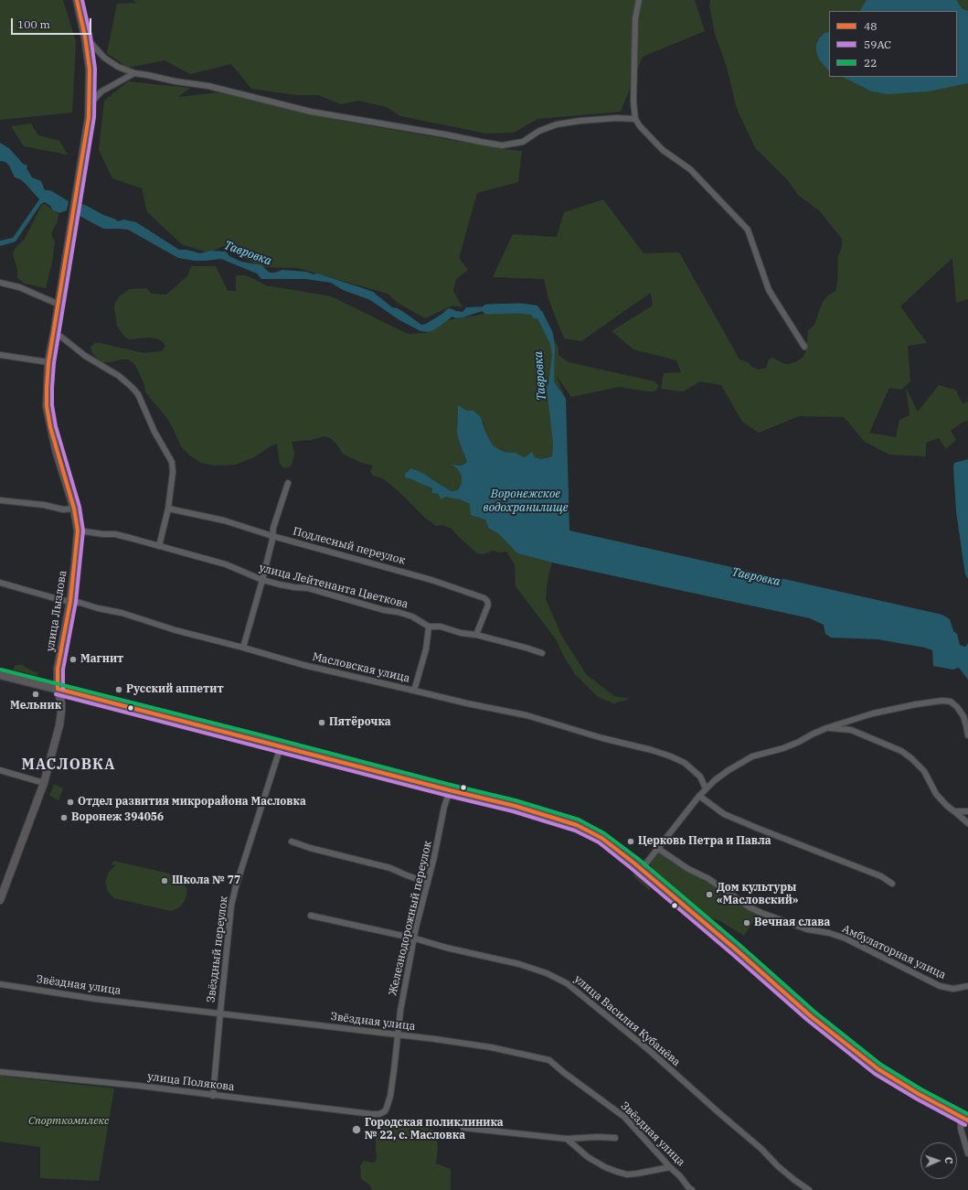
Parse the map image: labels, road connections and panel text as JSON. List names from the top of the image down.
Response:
{
  "streets": {
    "main road": ["улица Лызлова"],
    "street": [
      "Подлесный переулок",
      "улица Лейтенанта Цветкова",
      "Масловская улица",
      "Железнодорожный переулок",
      "Звёздный переулок",
      "Амбулаторная улица",
      "Звёздная улица",
      "улица Василия Кубанёва",
      "улица Полякова"
    ]
  },
  "crossings": [
    ["Подлесный переулок", "улица Лейтенанта Цветкова"],
    ["улица Лейтенанта Цветкова", "улица Лызлова"],
    ["улица Лызлова", "Масловская улица"],
    ["Железнодорожный переулок", "Звёздная улица"],
    ["Железнодорожный переулок", "улица Василия Кубанёва"],
    ["Железнодорожный переулок", "улица Полякова"],
    ["Звёздный переулок", "Звёздная улица"],
    ["Звёздный переулок", "улица Полякова"]
  ],
  "districts": ["МАСЛОВКА"],
  "water": ["Тавровка", "Воронежское водохранилище"],
  "parks": ["Спорткомплекс"],
  "places": [
    "Магнит",
    "Русский аппетит",
    "Мельник",
    "Пятёрочка",
    "Отдел развития микрорайона Масловка",
    "Воронеж 394056",
    "Церковь Петра и Павла",
    "Школа № 77",
    "Дом культуры «Масловский»",
    "Вечная слава",
    "Городская поликлиника № 22, с. Масловка"
  ],
  "lines": ["transit line 48", "transit line 59АС", "transit line 22"],
  "legend": ["48", "59АС", "22"],
  "scale_bar": "100 m",
  "north": "right"
}
